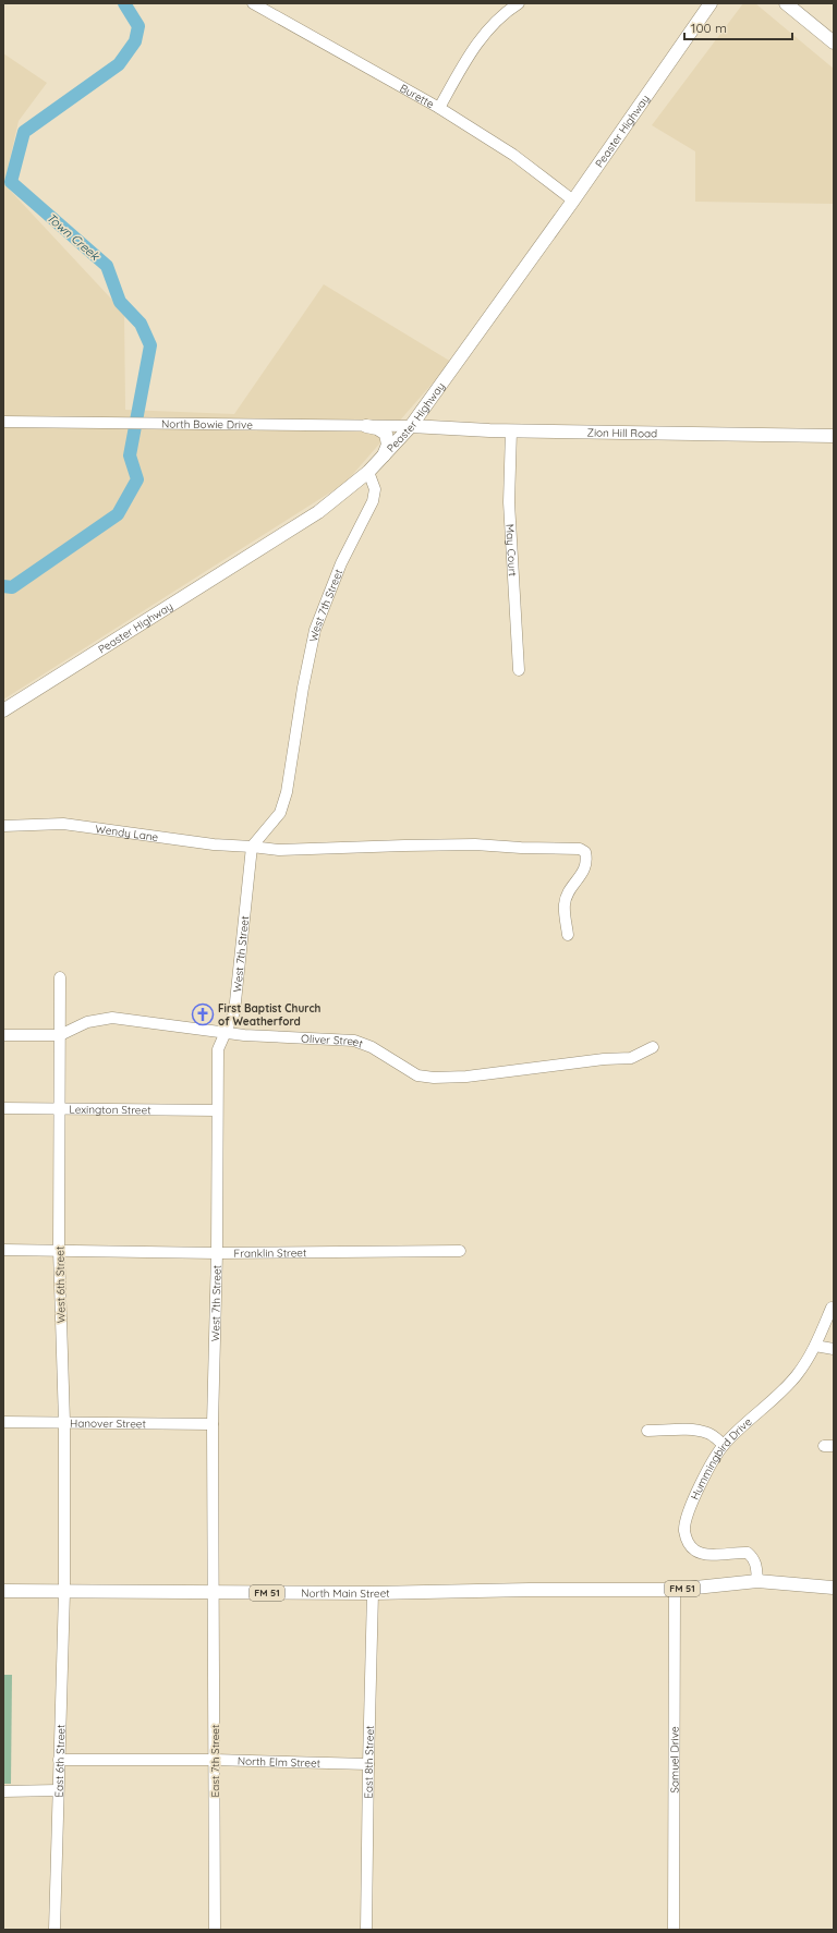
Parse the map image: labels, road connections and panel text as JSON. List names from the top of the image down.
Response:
{
  "streets": {
    "main road": [
      "Peaster Highway",
      "Zion Hill Road",
      "FM 51",
      "North Main Street"
    ],
    "street": [
      "Burette",
      "North Bowie Drive",
      "May Court",
      "West 7th Street",
      "Wendy Lane",
      "Oliver Street",
      "Lexington Street",
      "Franklin Street",
      "West 6th Street",
      "Hanover Street",
      "Hummingbird Drive",
      "Samuel Drive",
      "East 6th Street",
      "East 7th Street",
      "North Elm Street",
      "East 8th Street"
    ]
  },
  "crossings": [
    ["Burette", "Peaster Highway"],
    ["Peaster Highway", "North Bowie Drive"],
    ["Peaster Highway", "Zion Hill Road"],
    ["Peaster Highway", "West 7th Street"],
    ["North Bowie Drive", "Zion Hill Road"],
    ["Zion Hill Road", "May Court"],
    ["West 7th Street", "Wendy Lane"],
    ["West 7th Street", "Oliver Street"],
    ["West 7th Street", "Lexington Street"],
    ["West 7th Street", "Franklin Street"],
    ["West 7th Street", "Hanover Street"],
    ["West 7th Street", "North Main Street"],
    ["West 7th Street", "East 7th Street"],
    ["Oliver Street", "West 6th Street"],
    ["Lexington Street", "West 6th Street"],
    ["Franklin Street", "West 6th Street"],
    ["West 6th Street", "Hanover Street"],
    ["West 6th Street", "North Main Street"],
    ["West 6th Street", "East 6th Street"],
    ["Hummingbird Drive", "FM 51"],
    ["FM 51", "North Main Street"],
    ["FM 51", "Samuel Drive"],
    ["North Main Street", "Samuel Drive"],
    ["North Main Street", "East 6th Street"],
    ["North Main Street", "East 7th Street"],
    ["North Main Street", "East 8th Street"],
    ["East 6th Street", "North Elm Street"],
    ["East 7th Street", "North Elm Street"],
    ["North Elm Street", "East 8th Street"]
  ],
  "water": ["Town Creek"],
  "places": {
    "church": ["First Baptist Church of Weatherford"]
  },
  "scale_bar": "100 m"
}
